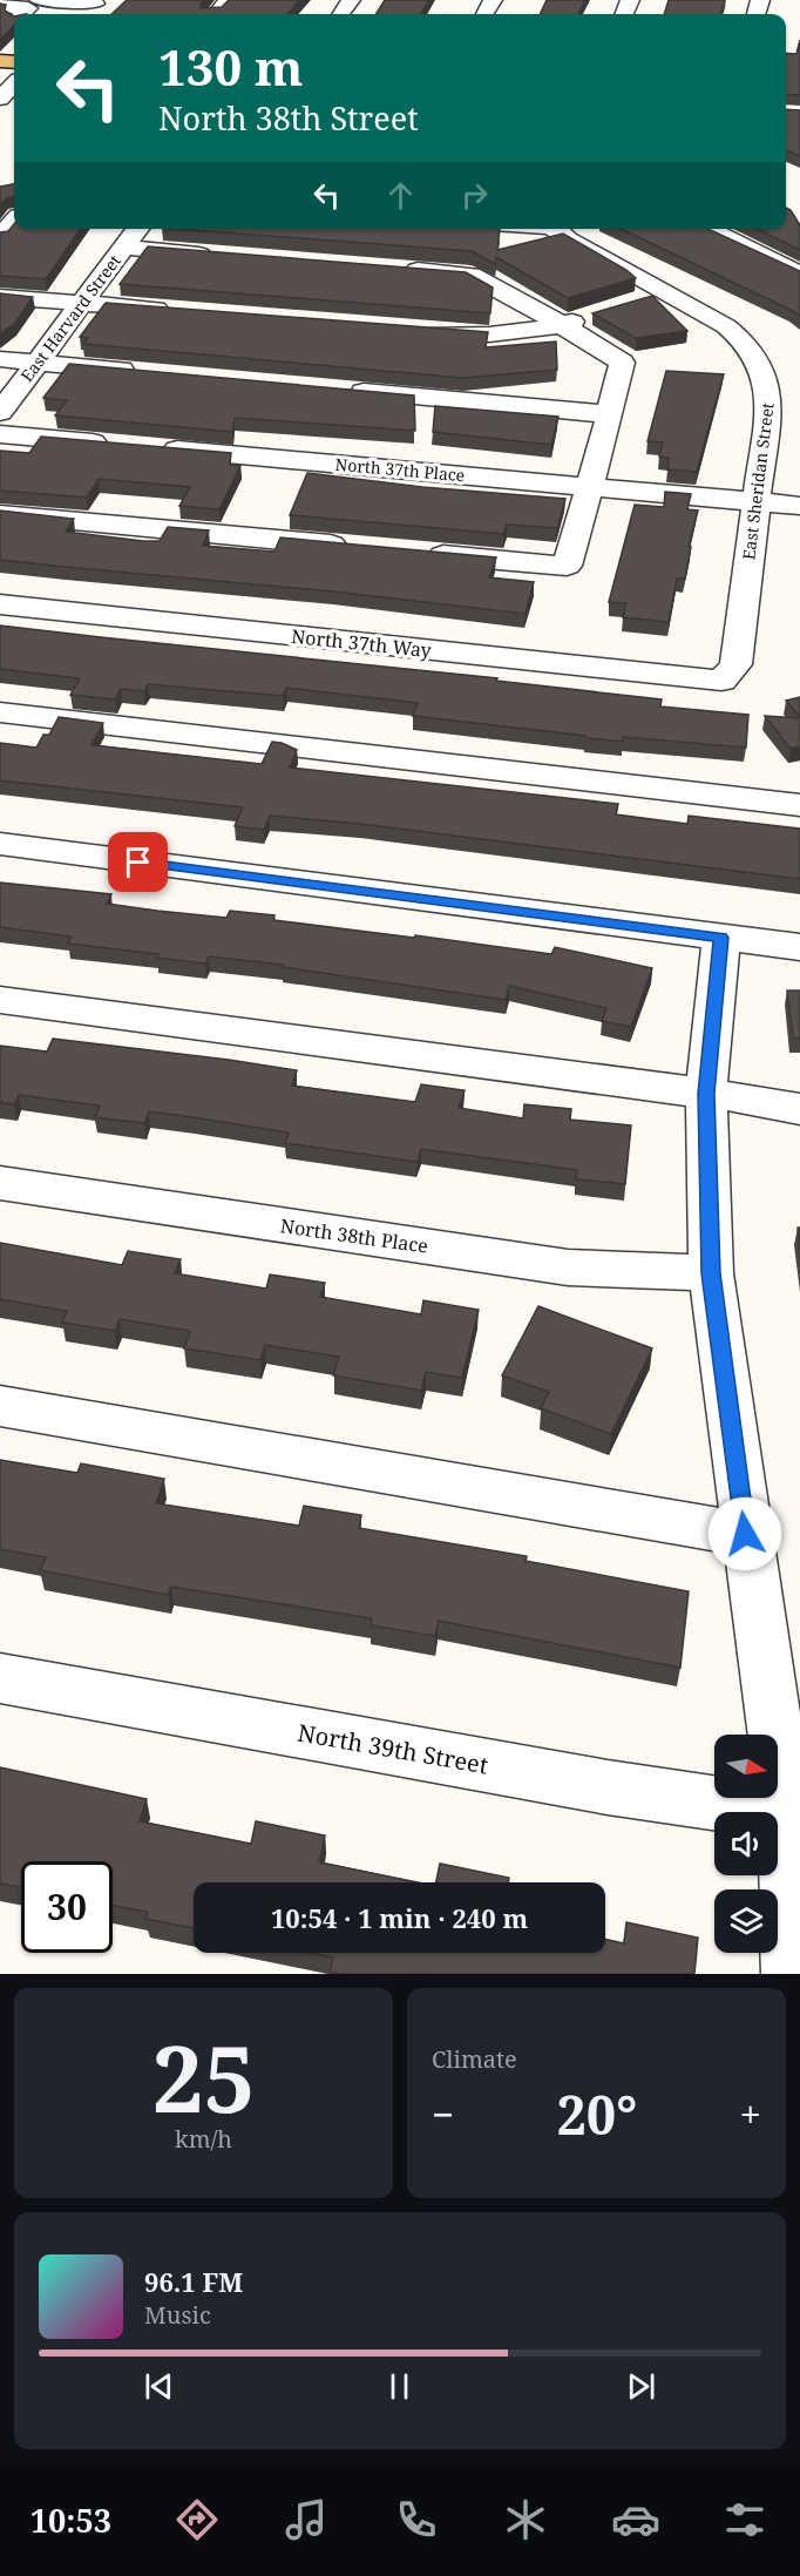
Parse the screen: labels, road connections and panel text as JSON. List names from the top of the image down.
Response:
{
  "streets": {
    "street": [
      "East Harvard Street",
      "North 37th Place",
      "East Sheridan Street",
      "North 37th Way",
      "North 38th Place",
      "North 39th Street"
    ]
  },
  "crossings": [
    ["North 37th Place", "East Sheridan Street"],
    ["East Sheridan Street", "North 37th Way"]
  ],
  "north": "right",
  "page": {
    "turn": ["130 m", "North 38th Street"],
    "limit": "30",
    "trip": "10:54 · 1 min · 240 m",
    "tile": [
      ["25", "km/h"],
      "Climate"
    ],
    "heat": ["−", "20°", "+"],
    "song": ["96.1 FM", "Music"],
    "tabs": "10:53"
  }
}
